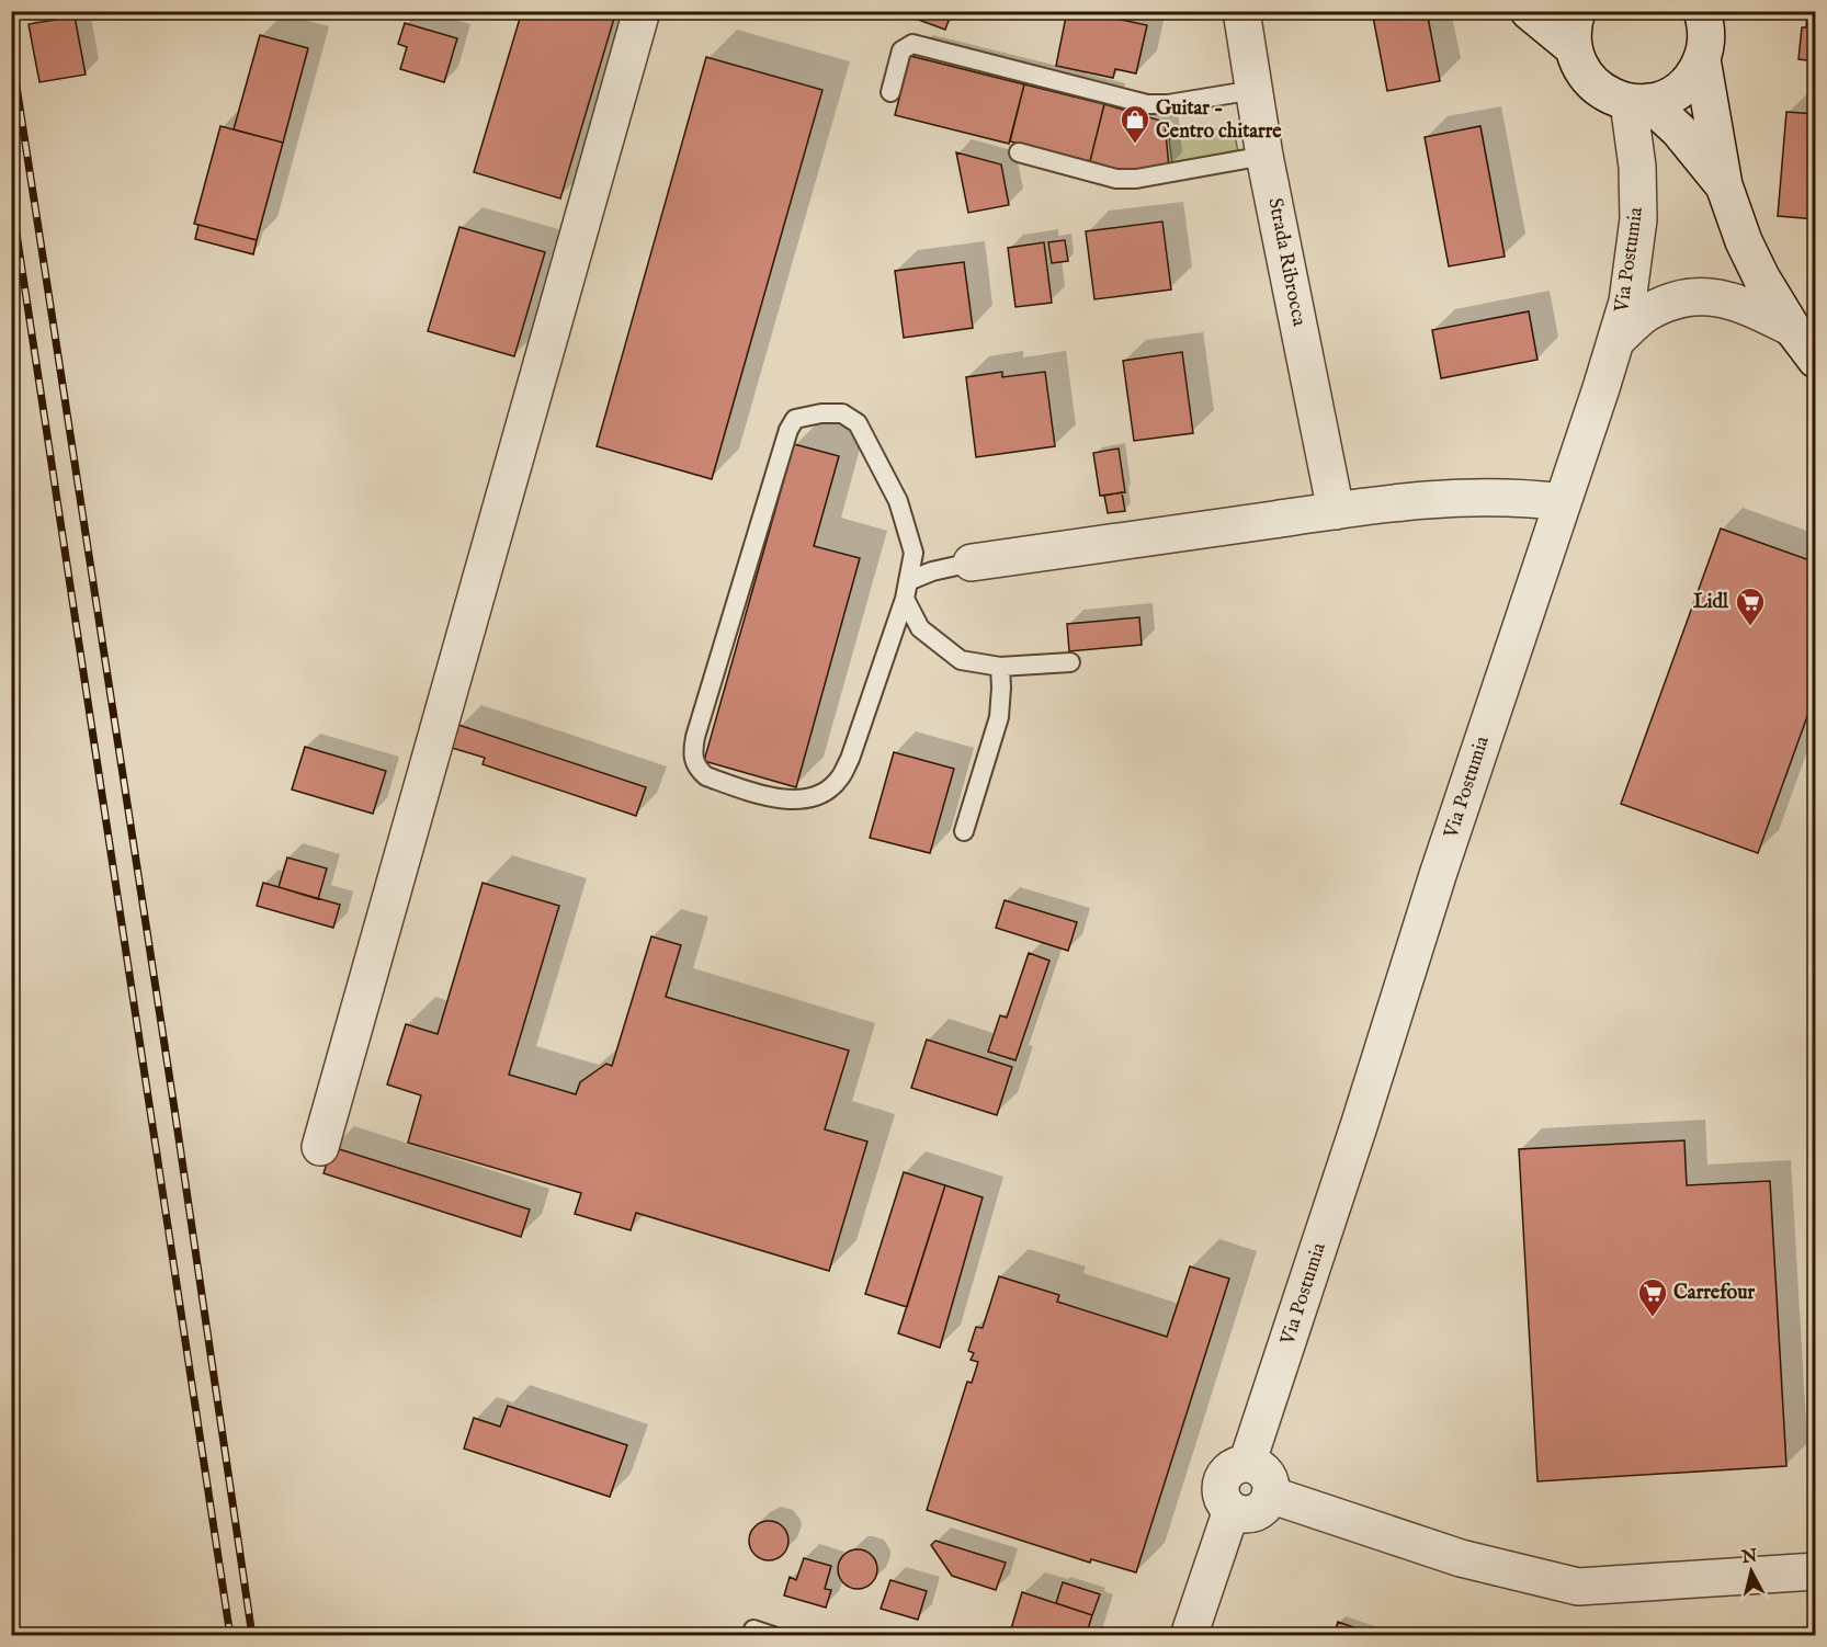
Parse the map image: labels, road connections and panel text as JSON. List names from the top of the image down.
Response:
{
  "streets": {
    "street": ["Via Postumia", "Strada Ribrocca"]
  },
  "places": {
    "shop": ["Guitar - Centro chitarre"],
    "supermarket": ["Lidl", "Carrefour"]
  },
  "north": "top"
}
